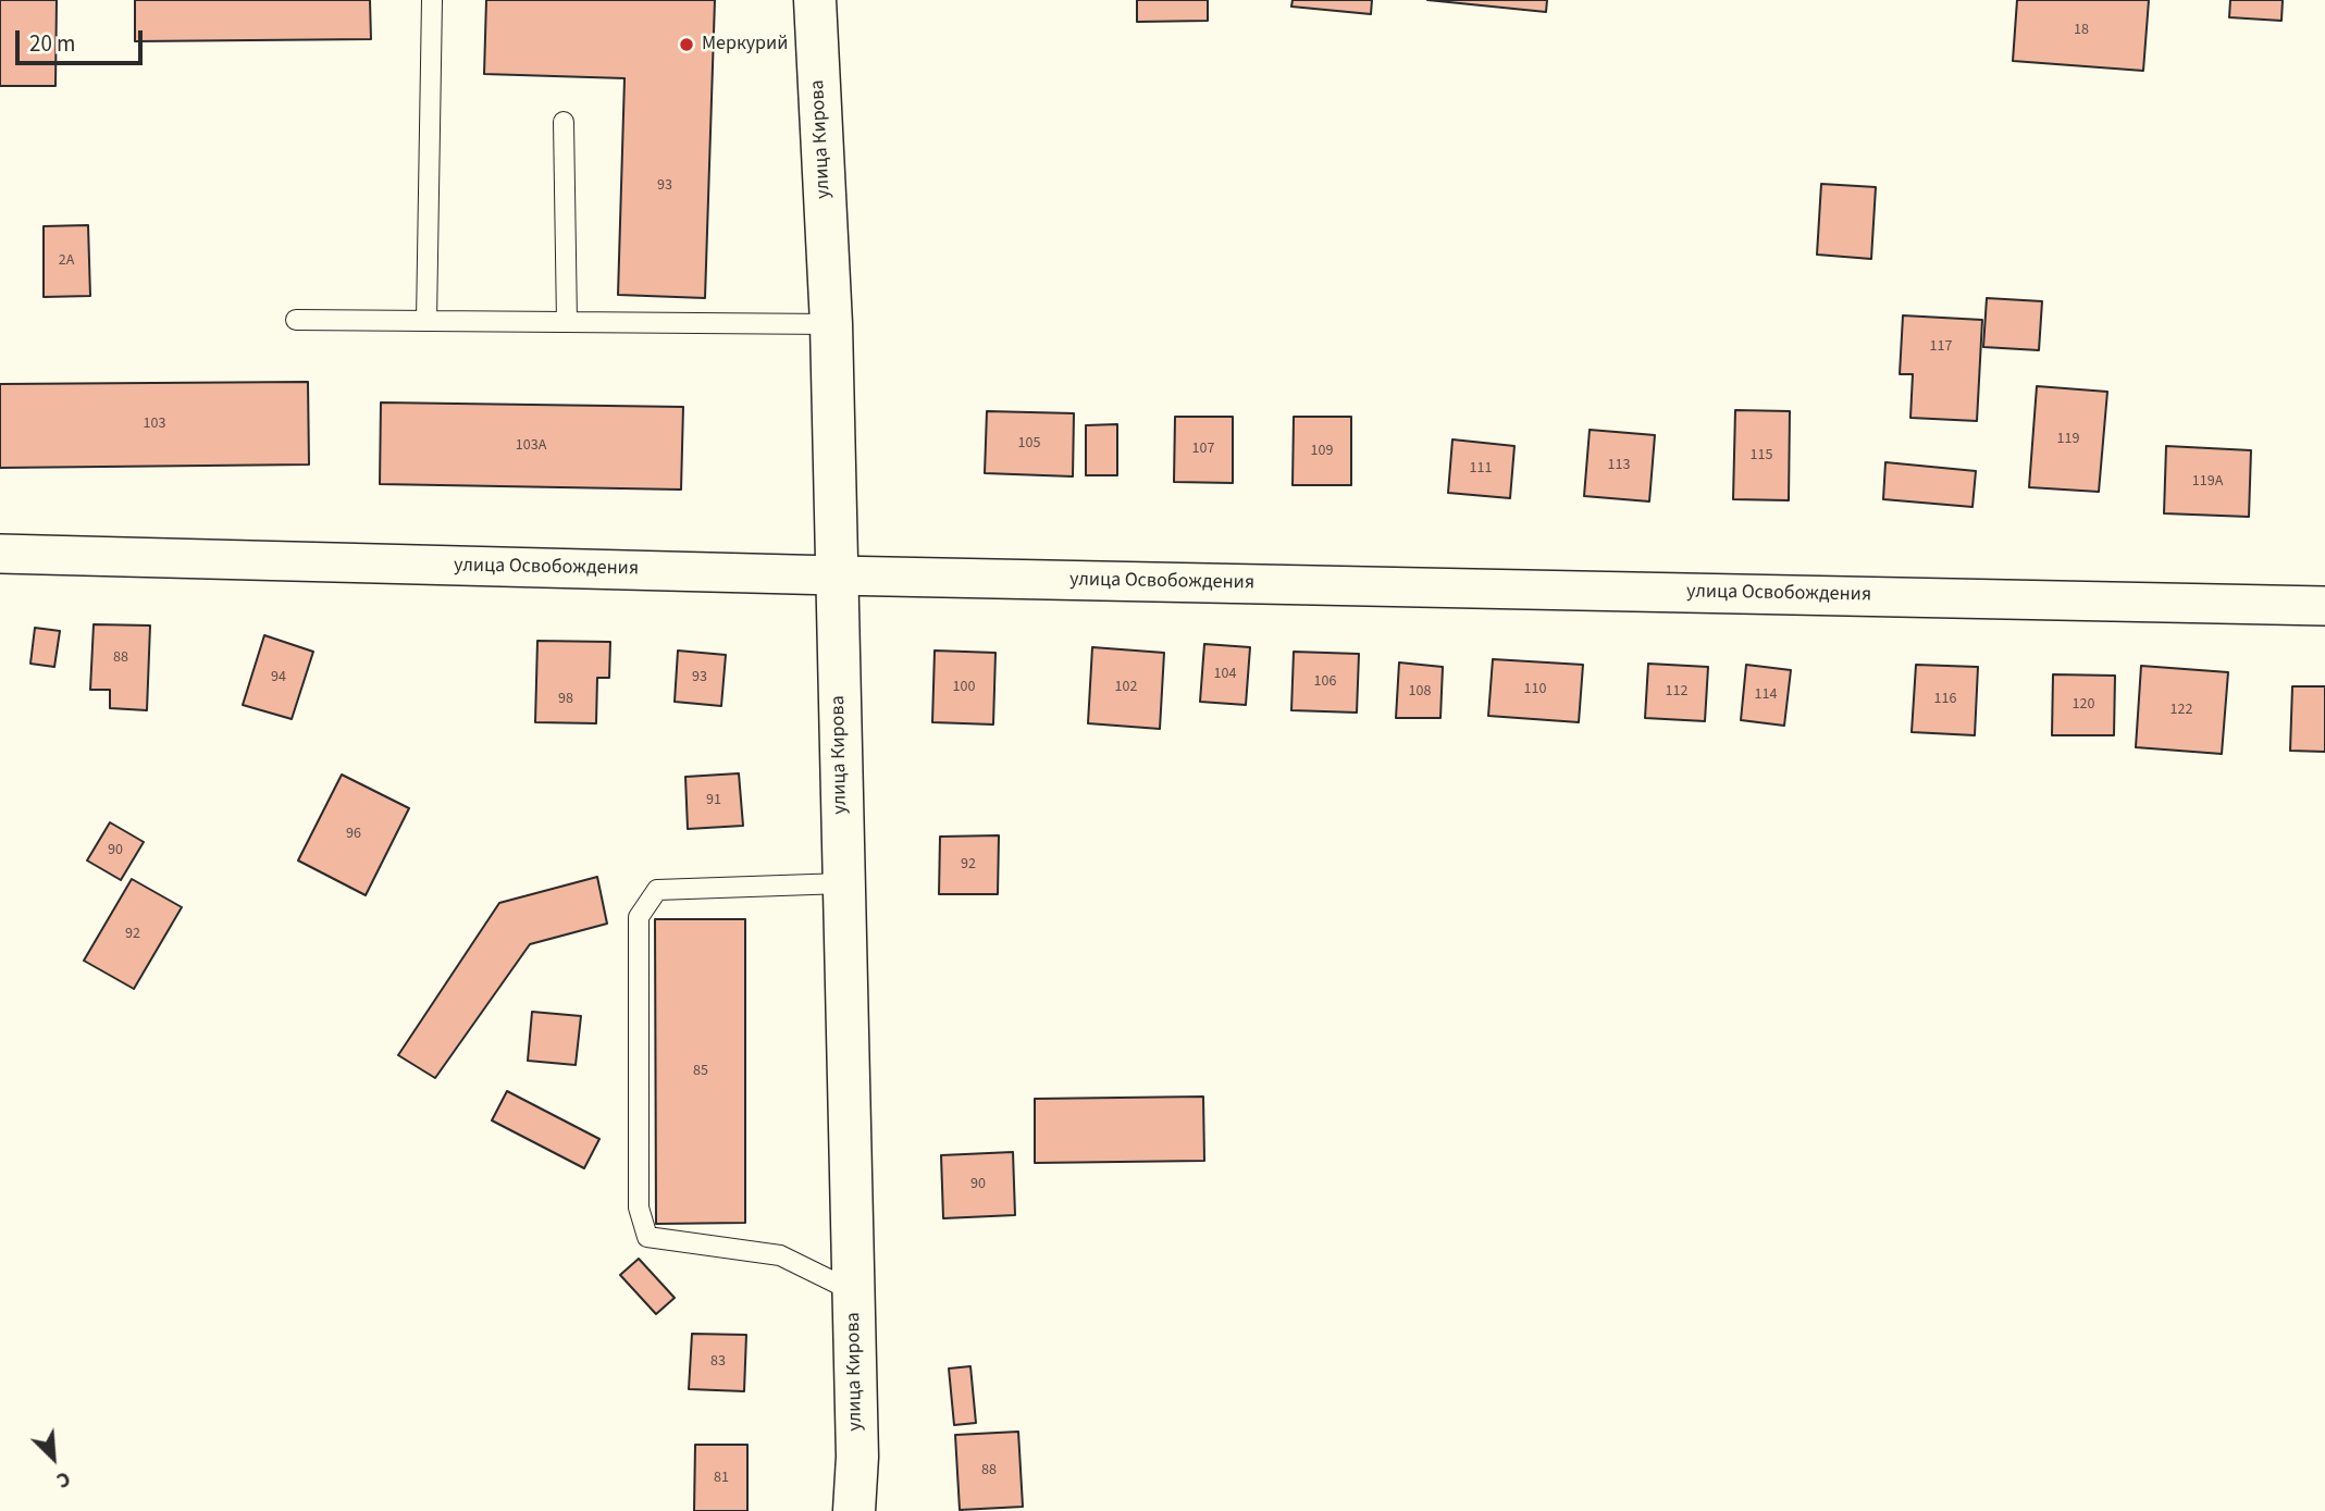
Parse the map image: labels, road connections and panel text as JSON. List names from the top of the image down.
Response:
{
  "streets": {
    "main road": ["улица Кирова"],
    "street": ["улица Освобождения"]
  },
  "crossings": [
    ["улица Кирова", "улица Освобождения"]
  ],
  "places": ["Меркурий"],
  "house_numbers": [
    "18",
    "93",
    "2А",
    "117",
    "103",
    "119",
    "105",
    "103А",
    "107",
    "109",
    "115",
    "113",
    "111",
    "119А",
    "88",
    "104",
    "94",
    "93",
    "106",
    "100",
    "102",
    "110",
    "108",
    "112",
    "114",
    "98",
    "116",
    "120",
    "122",
    "91",
    "96",
    "90",
    "92",
    "92",
    "85",
    "90",
    "83",
    "88",
    "81"
  ],
  "scale_bar": "20 m",
  "north": "bottom right"
}
